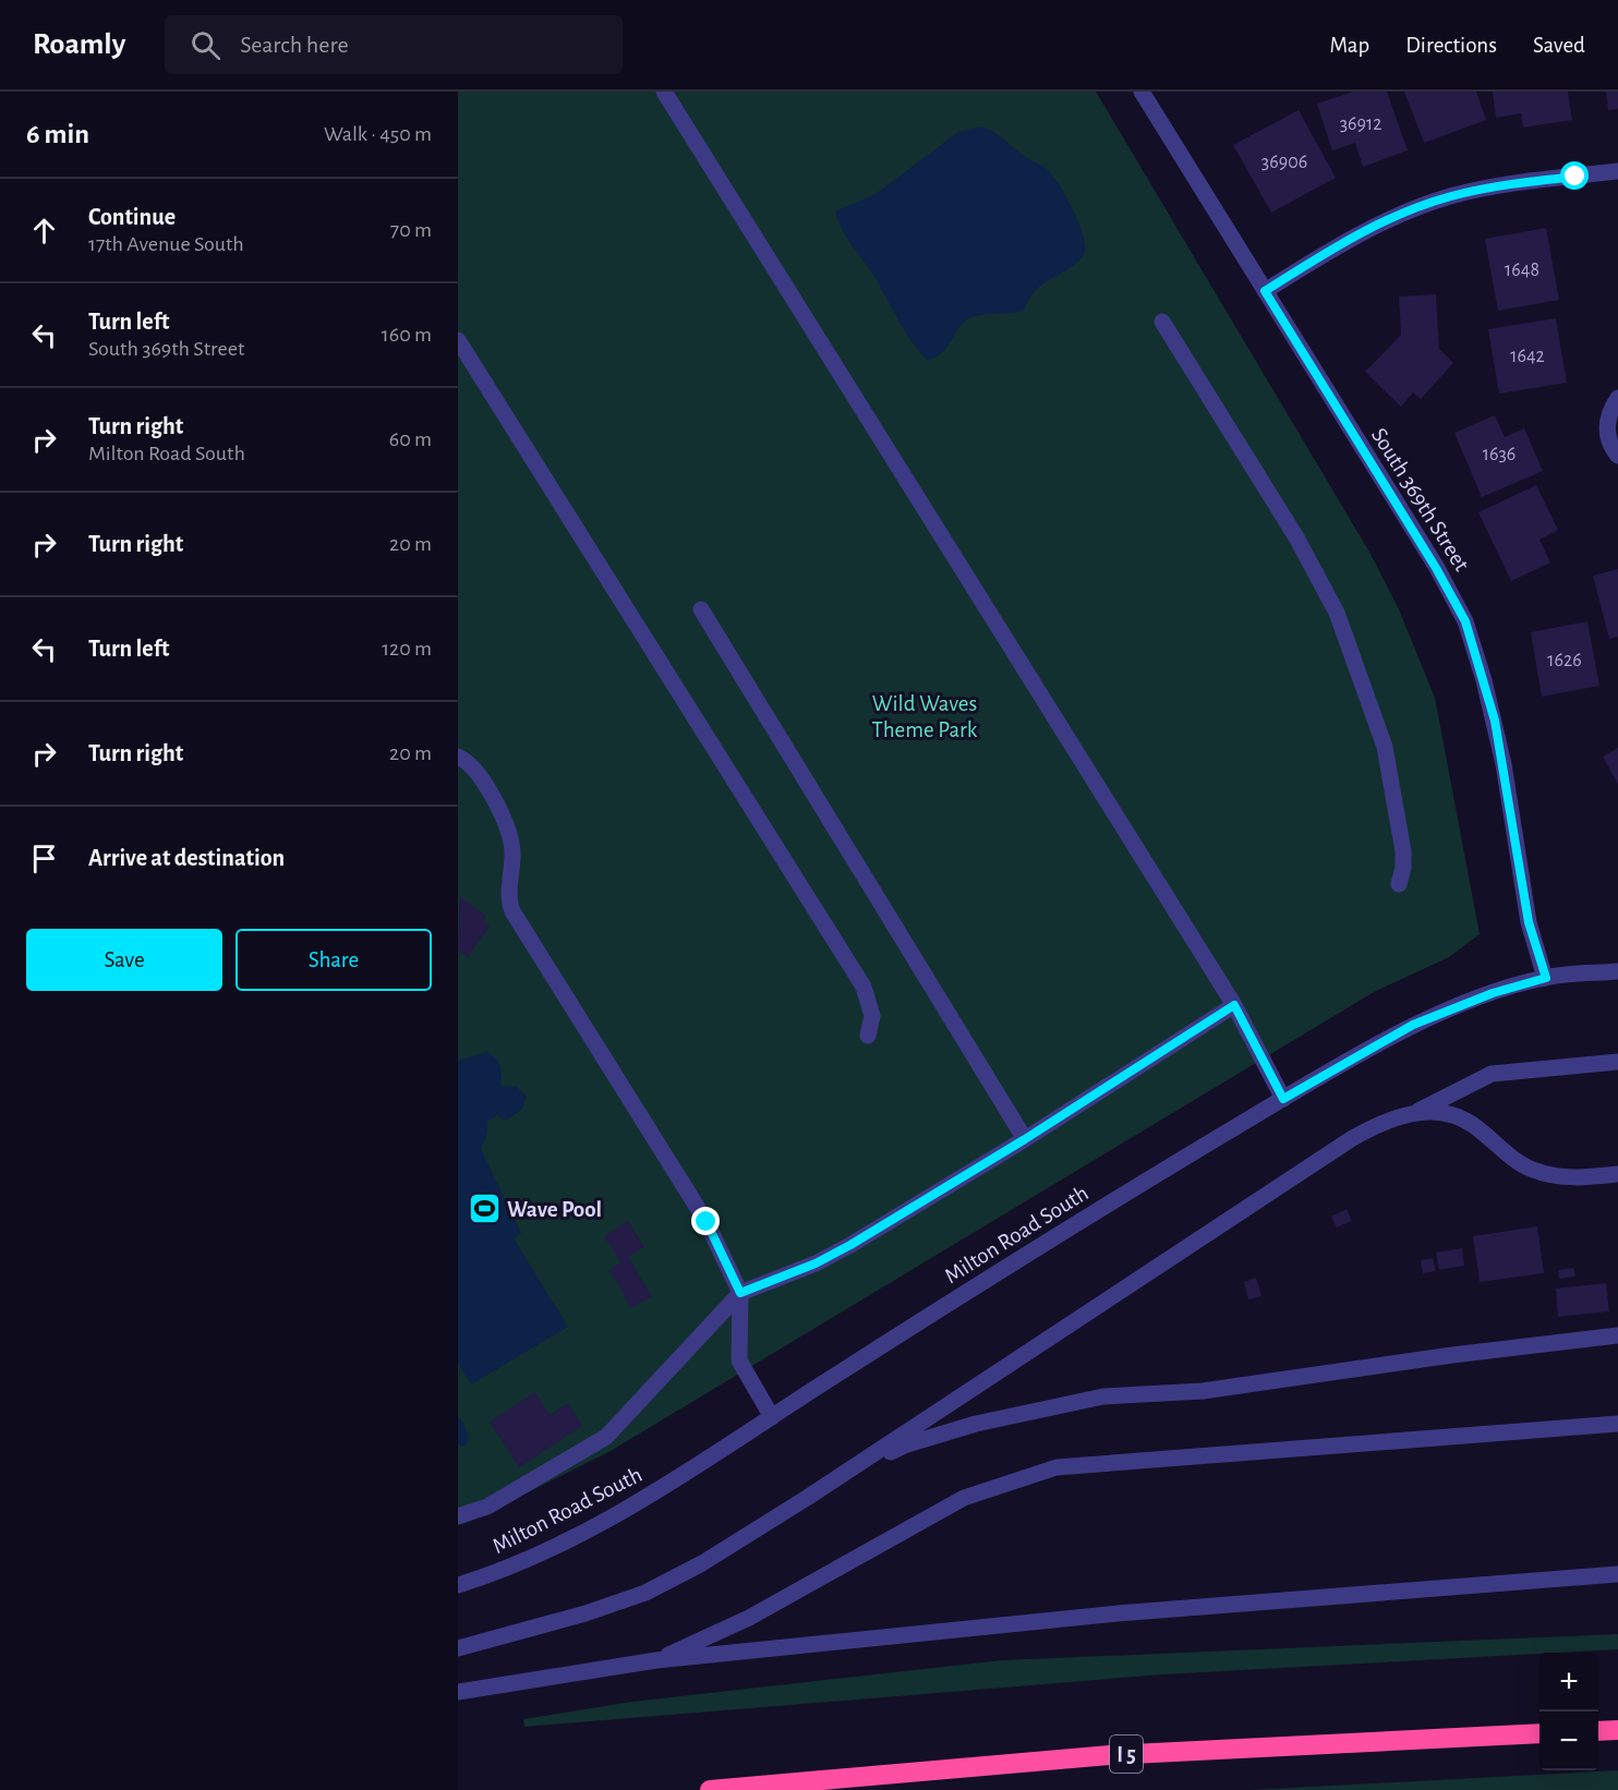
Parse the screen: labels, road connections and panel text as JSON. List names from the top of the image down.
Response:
{
  "streets": {
    "highway": ["I 5"],
    "street": ["South 369th Street", "Milton Road South"]
  },
  "crossings": [
    ["South 369th Street", "Milton Road South"]
  ],
  "parks": ["Wild Waves Theme Park"],
  "places": {
    "sports": ["Wave Pool"]
  },
  "house_numbers": [
    "36912",
    "36906",
    "1648",
    "1642",
    "1636",
    "1626"
  ],
  "page": {
    "header": "Roamly",
    "search": "Search here",
    "nav": ["Map", "Directions", "Saved"],
    "heading": ["6 min", "Walk · 450 m"],
    "list": [
      ["Continue", "17th Avenue South", "70 m"],
      ["Turn left", "South 369th Street", "160 m"],
      ["Turn right", "Milton Road South", "60 m"],
      ["Turn right", "20 m"],
      ["Turn left", "120 m"],
      ["Turn right", "20 m"],
      "Arrive at destination"
    ],
    "buttons": ["Save", "Share"],
    "map_buttons": ["+", "−"]
  }
}
